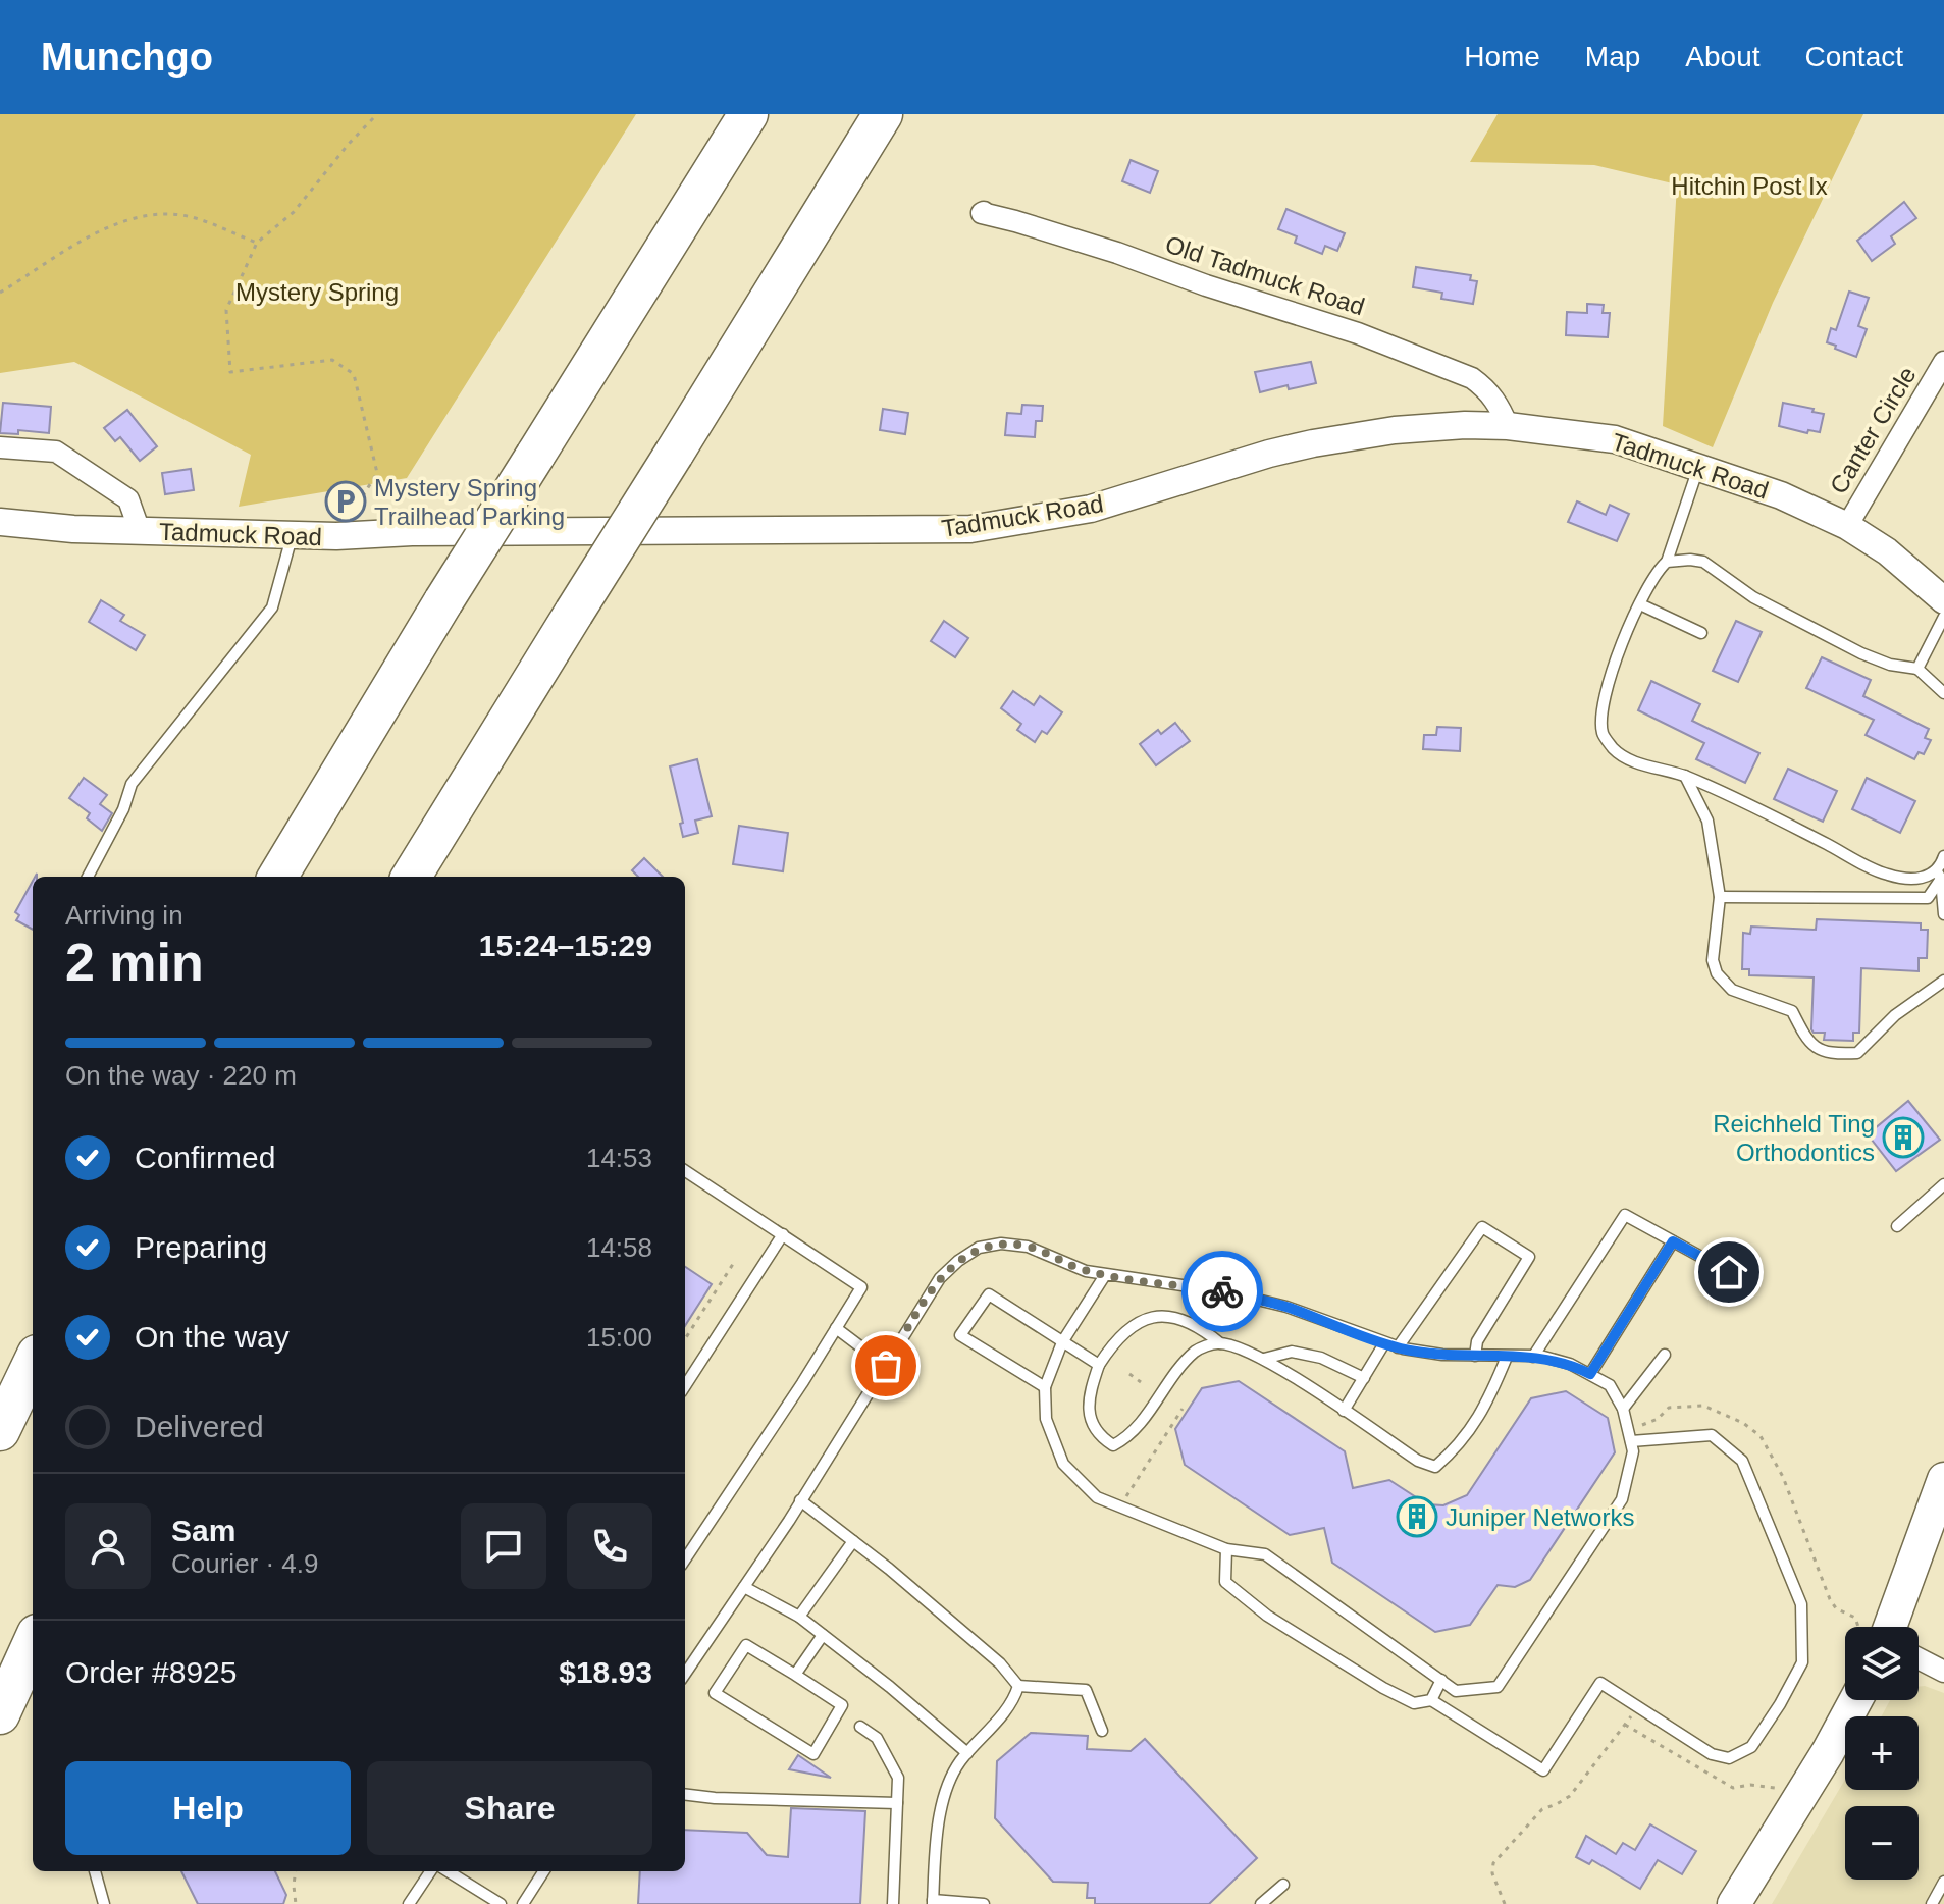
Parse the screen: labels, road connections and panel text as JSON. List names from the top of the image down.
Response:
{
  "streets": {
    "street": ["Old Tadmuck Road", "Canter Circle", "Tadmuck Road"]
  },
  "crossings": [
    ["Old Tadmuck Road", "Tadmuck Road"],
    ["Canter Circle", "Tadmuck Road"]
  ],
  "parks": ["Hitchin Post Ix", "Mystery Spring"],
  "places": {
    "parking": ["Mystery Spring Trailhead Parking"],
    "building": ["Reichheld Ting Orthodontics", "Juniper Networks"]
  },
  "page": {
    "header": "Munchgo",
    "nav": [
      "Home",
      "Map",
      "About",
      "Contact"
    ],
    "heading": ["2 min", "Arriving in", "15:24–15:29"],
    "panel": [
      "Sam",
      "Courier · 4.9",
      "Order #8925",
      "$18.93"
    ],
    "bar": "On the way · 220 m",
    "list": [
      ["Confirmed", "14:53"],
      ["Preparing", "14:58"],
      ["On the way", "15:00"],
      "Delivered"
    ],
    "map_buttons": ["+", "−"],
    "buttons": ["Help", "Share"]
  }
}
